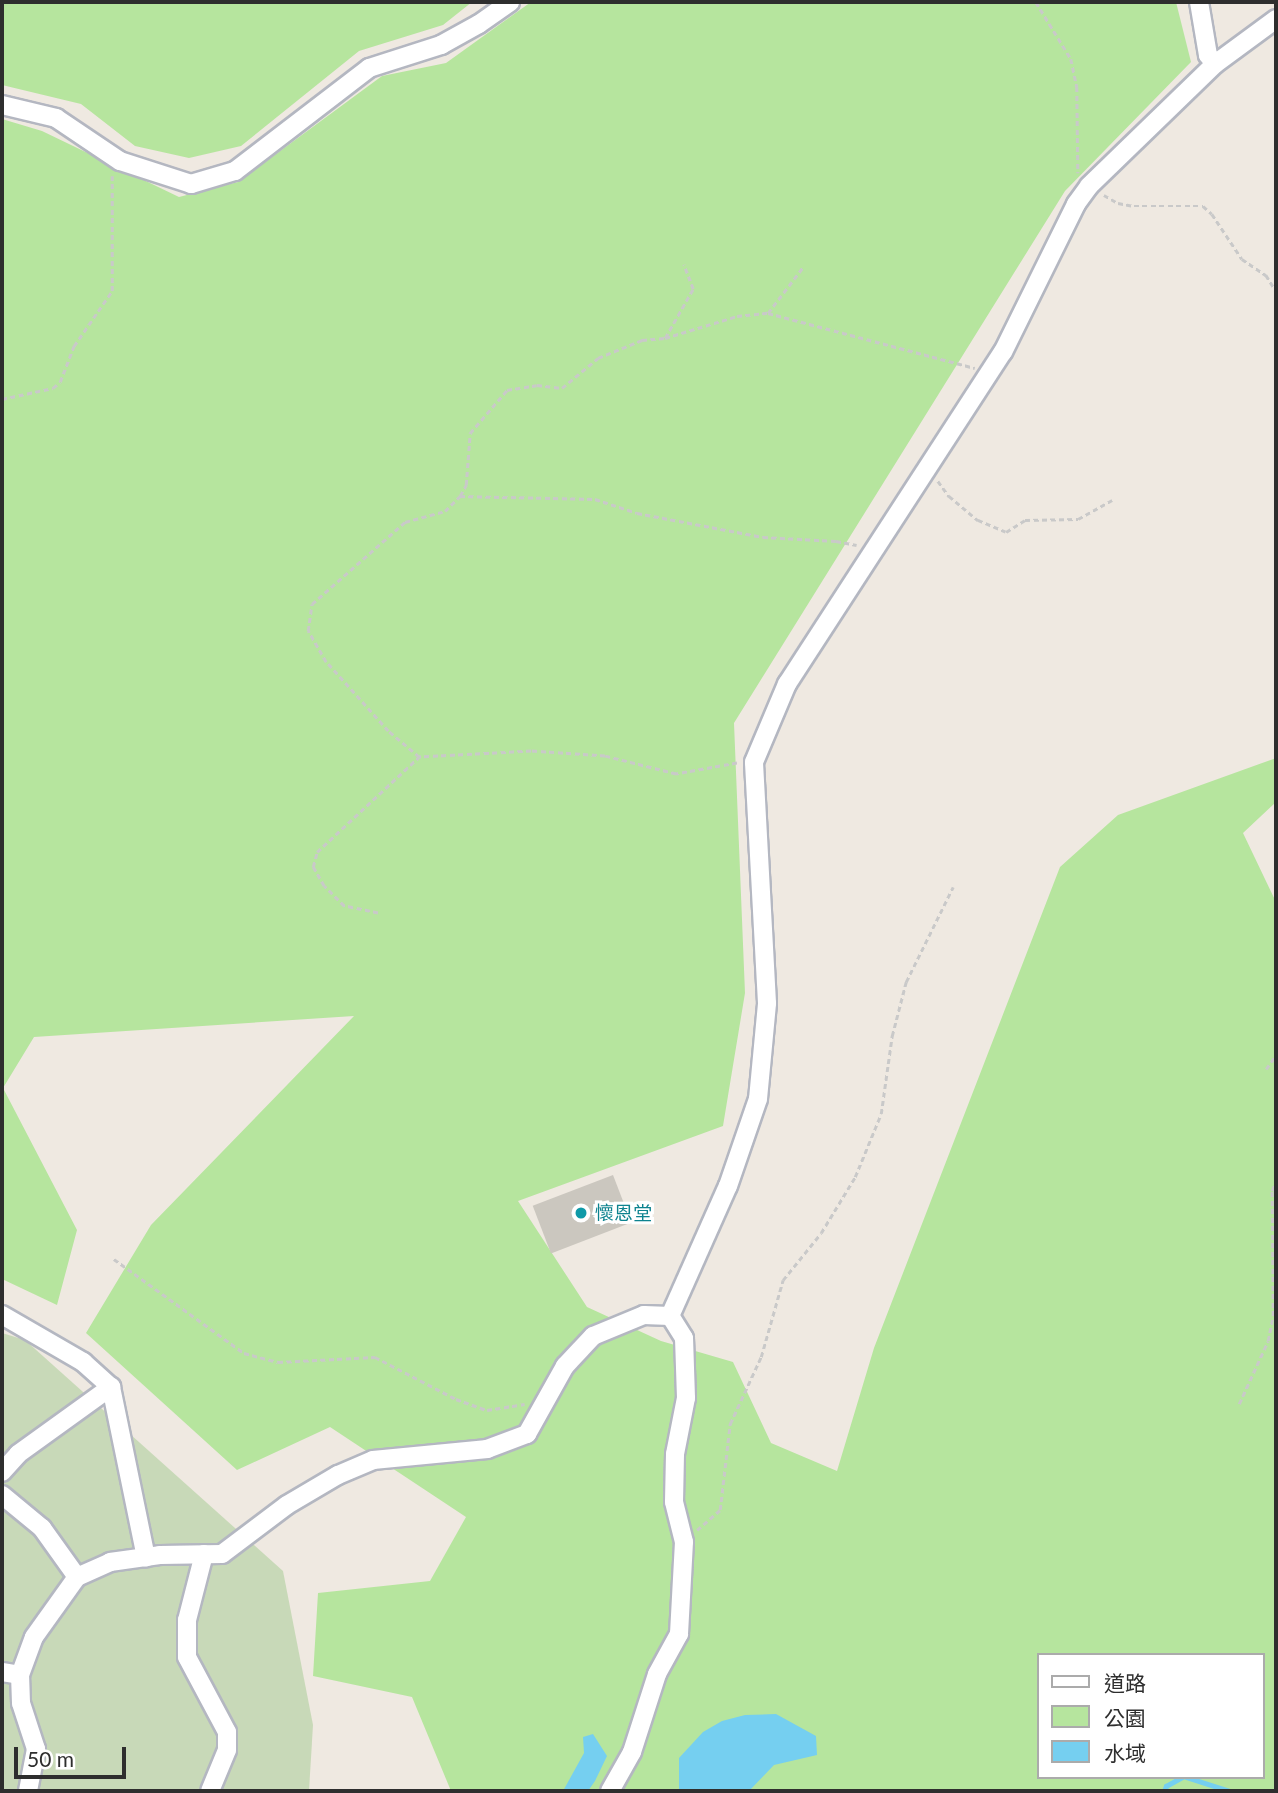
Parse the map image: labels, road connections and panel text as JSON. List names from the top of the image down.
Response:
{
  "places": ["懷恩堂"],
  "legend": ["道路", "公園", "水域"],
  "scale_bar": "50 m"
}
